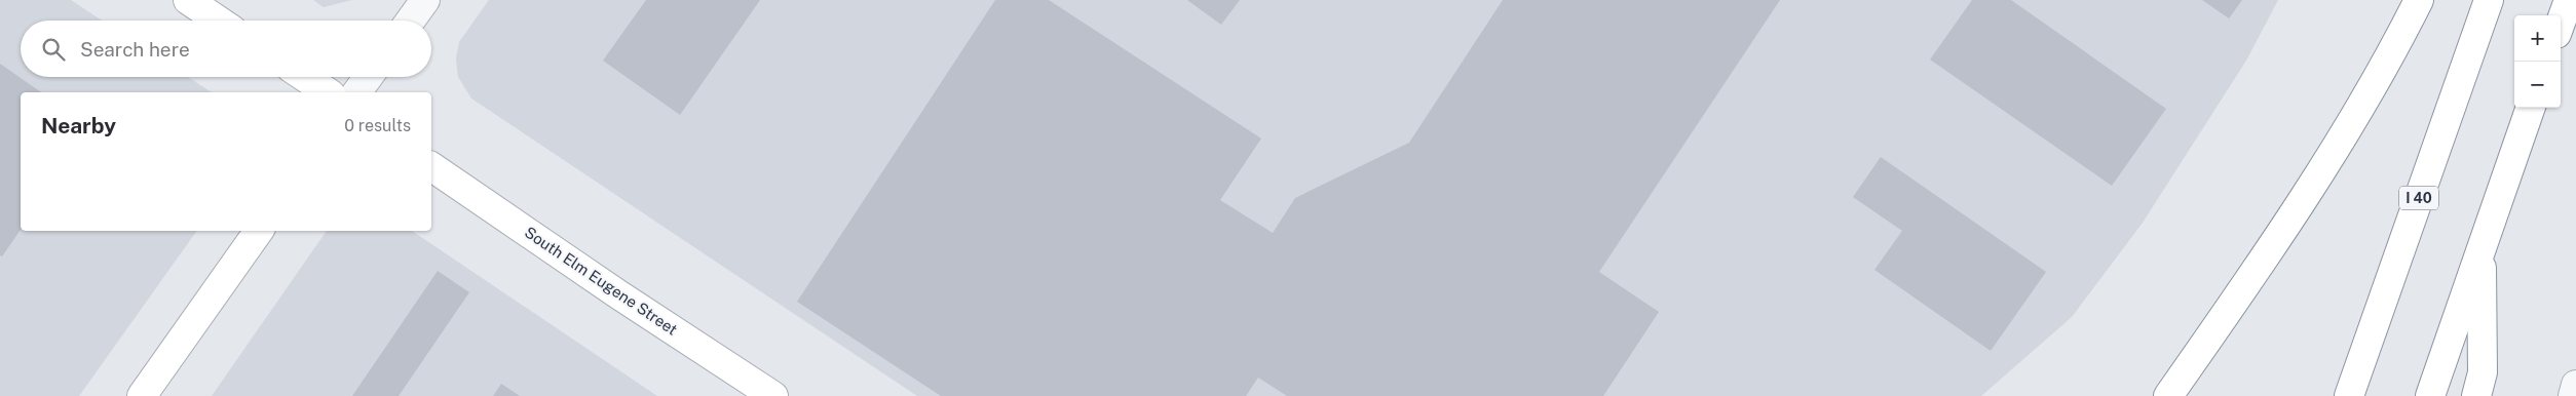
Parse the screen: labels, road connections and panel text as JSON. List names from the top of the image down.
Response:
{
  "streets": {
    "main road": ["I 40", "South Elm Eugene Street"]
  },
  "page": {
    "map_buttons": ["+", "−"],
    "search": "Search here",
    "heading": ["Nearby", "0 results"]
  }
}
